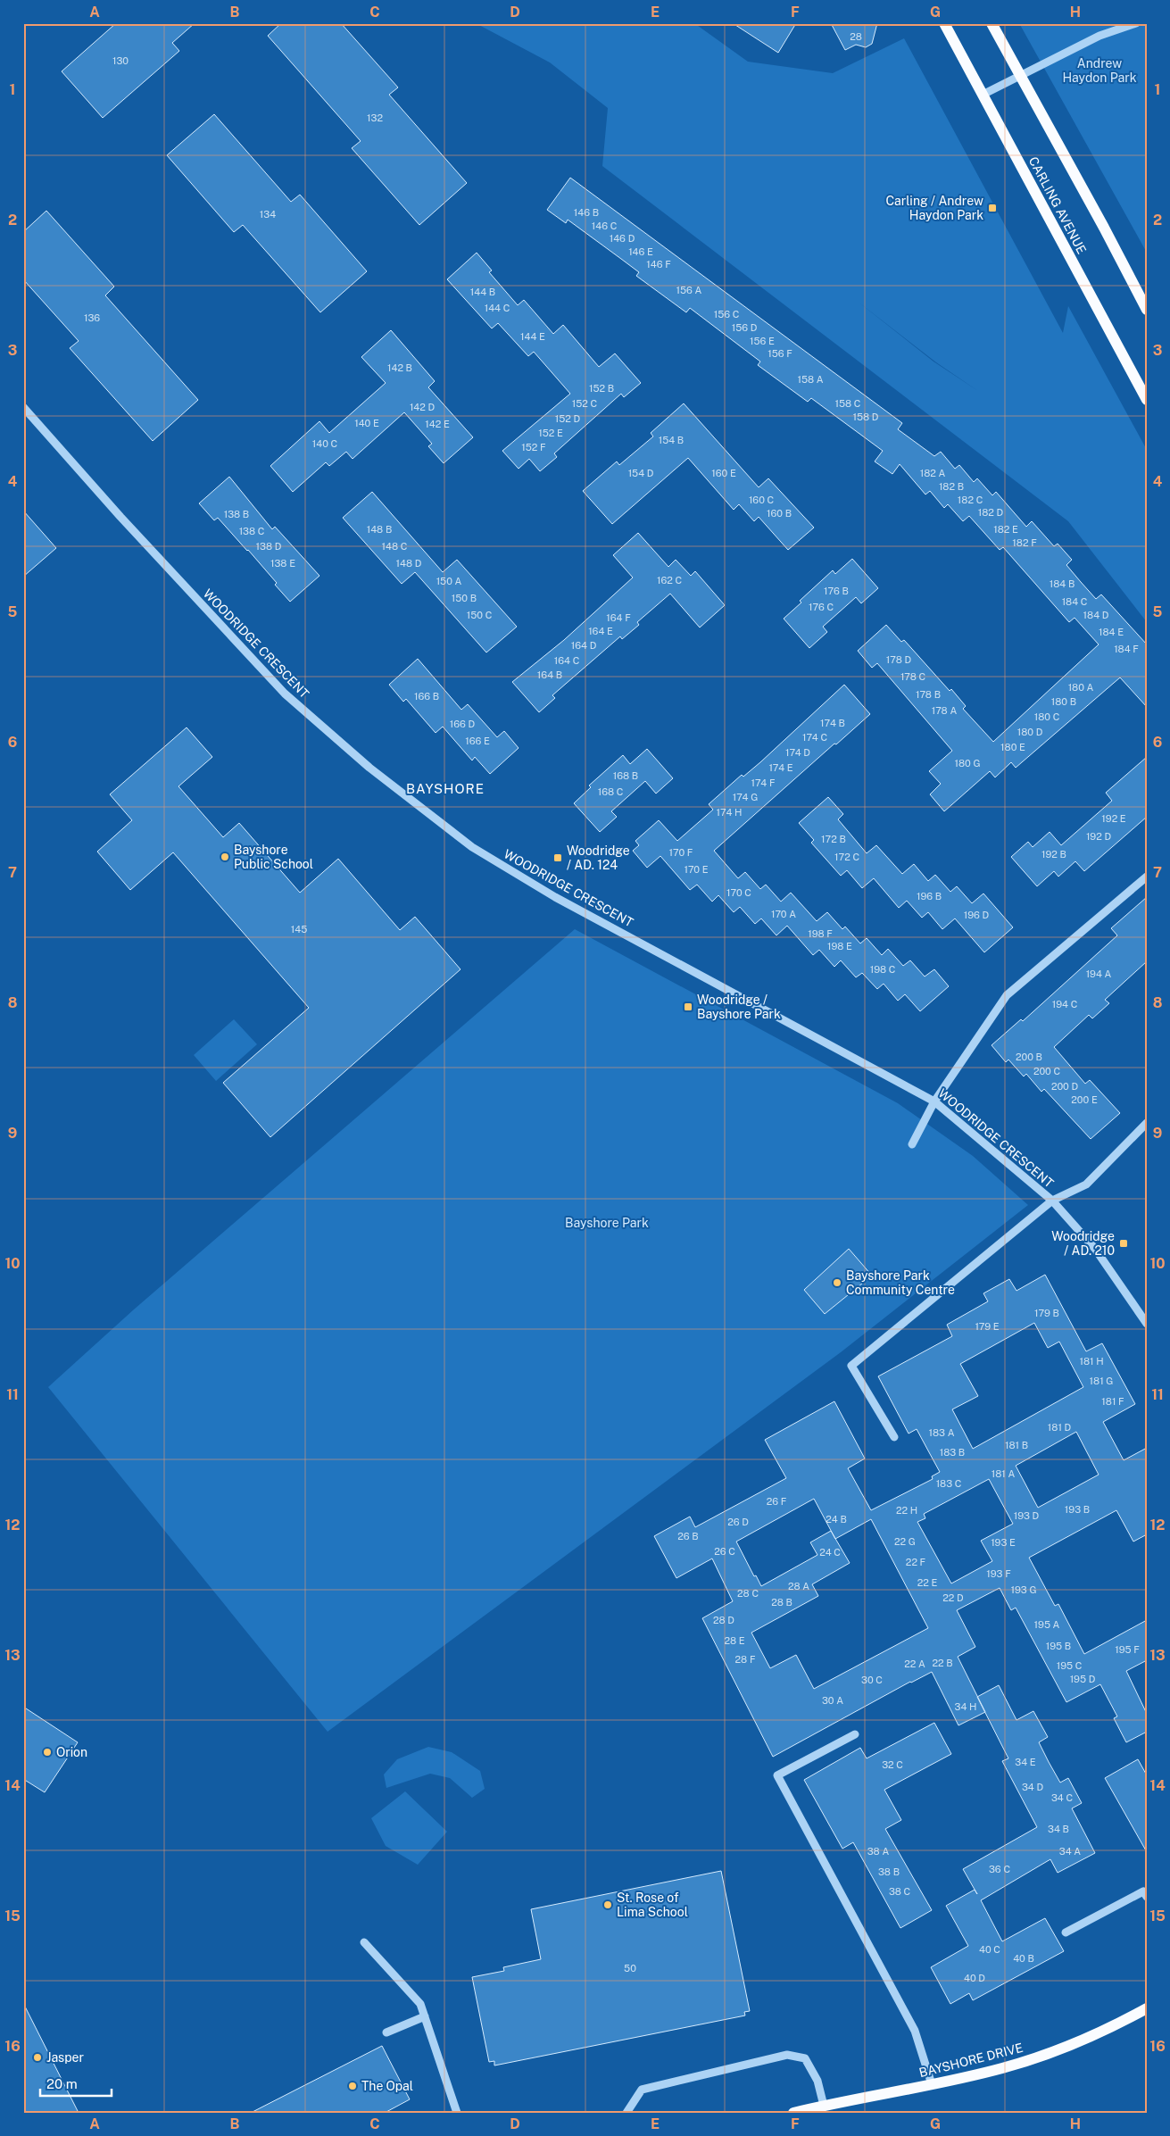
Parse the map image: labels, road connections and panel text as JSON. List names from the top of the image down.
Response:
{
  "streets": {
    "main road": ["CARLING AVENUE", "BAYSHORE DRIVE"],
    "street": ["WOODRIDGE CRESCENT"]
  },
  "districts": ["BAYSHORE"],
  "parks": ["Andrew Haydon Park", "Bayshore Park"],
  "places": {
    "transit": [
      "Carling / Andrew Haydon Park",
      "Woodridge / AD. 124",
      "Woodridge / Bayshore Park",
      "Woodridge / AD. 210"
    ],
    "other": [
      "Bayshore Public School",
      "Bayshore Park Community Centre",
      "Orion",
      "St. Rose of Lima School",
      "Jasper",
      "The Opal"
    ]
  },
  "house_numbers": [
    "28",
    "130",
    "132",
    "146 B",
    "134",
    "146 C",
    "146 D",
    "146 E",
    "146 F",
    "156 A",
    "144 B",
    "144 C",
    "156 C",
    "136",
    "156 D",
    "144 E",
    "156 E",
    "156 F",
    "142 B",
    "158 A",
    "152 B",
    "152 C",
    "158 C",
    "142 D",
    "158 D",
    "152 D",
    "140 E",
    "142 E",
    "152 E",
    "154 B",
    "140 C",
    "152 F",
    "154 D",
    "160 E",
    "182 A",
    "182 B",
    "160 C",
    "182 C",
    "182 D",
    "160 B",
    "138 B",
    "148 B",
    "182 E",
    "138 C",
    "182 F",
    "138 D",
    "148 C",
    "138 E",
    "148 D",
    "162 C",
    "150 A",
    "184 B",
    "176 B",
    "150 B",
    "184 C",
    "176 C",
    "150 C",
    "184 D",
    "164 F",
    "164 E",
    "184 E",
    "164 D",
    "184 F",
    "178 D",
    "164 C",
    "164 B",
    "178 C",
    "180 A",
    "178 B",
    "166 B",
    "180 B",
    "178 A",
    "180 C",
    "174 B",
    "166 D",
    "180 D",
    "174 C",
    "166 E",
    "180 E",
    "174 D",
    "180 G",
    "174 E",
    "168 B",
    "174 F",
    "168 C",
    "174 G",
    "174 H",
    "192 E",
    "192 D",
    "172 B",
    "170 F",
    "192 B",
    "172 C",
    "170 E",
    "170 C",
    "196 B",
    "170 A",
    "196 D",
    "145",
    "198 F",
    "198 E",
    "198 C",
    "194 A",
    "194 C",
    "200 B",
    "200 C",
    "200 D",
    "200 E",
    "179 B",
    "179 E",
    "181 H",
    "181 G",
    "181 F",
    "181 D",
    "183 A",
    "181 B",
    "183 B",
    "181 A",
    "183 C",
    "26 F",
    "193 B",
    "22 H",
    "193 D",
    "24 B",
    "26 D",
    "26 B",
    "22 G",
    "193 E",
    "26 C",
    "24 C",
    "22 F",
    "193 F",
    "22 E",
    "28 A",
    "193 G",
    "28 C",
    "22 D",
    "28 B",
    "28 D",
    "195 A",
    "28 E",
    "195 B",
    "195 F",
    "28 F",
    "22 B",
    "22 A",
    "195 C",
    "195 D",
    "30 C",
    "30 A",
    "34 H",
    "34 E",
    "32 C",
    "34 D",
    "34 C",
    "34 B",
    "38 A",
    "34 A",
    "36 C",
    "38 B",
    "38 C",
    "40 C",
    "40 B",
    "50",
    "40 D"
  ],
  "scale_bar": "20 m",
  "grid": {
    "columns": [
      "A",
      "B",
      "C",
      "D",
      "E",
      "F",
      "G",
      "H"
    ],
    "rows": [
      "1",
      "2",
      "3",
      "4",
      "5",
      "6",
      "7",
      "8",
      "9",
      "10",
      "11",
      "12",
      "13",
      "14",
      "15",
      "16"
    ]
  }
}
